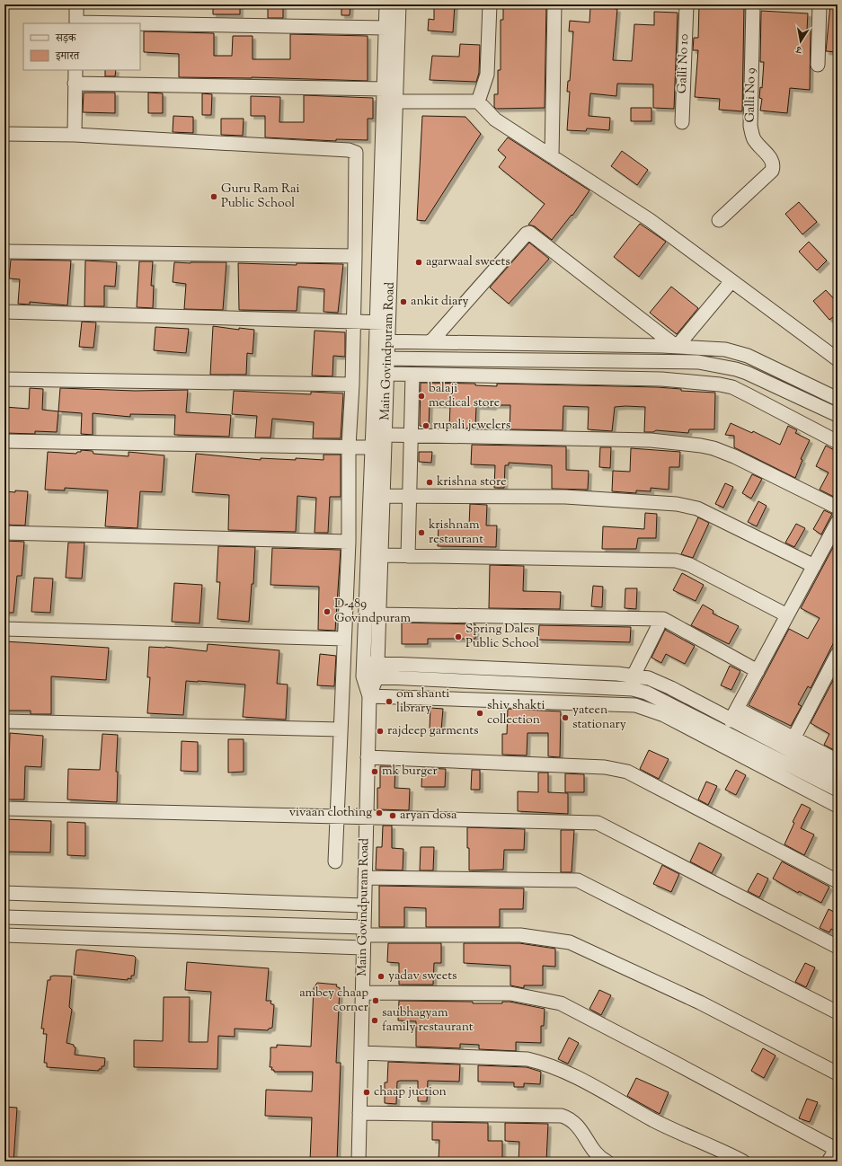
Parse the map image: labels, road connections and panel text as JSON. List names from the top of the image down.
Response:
{
  "streets": {
    "street": ["Galli No 10", "Galli No 9", "Main Govindpuram Road"]
  },
  "places": [
    "Guru Ram Rai Public School",
    "agarwaal sweets",
    "ankit diary",
    "balaji medical store",
    "rupali jewelers",
    "krishna store",
    "krishnam restaurant",
    "D-489 Govindpuram",
    "Spring Dales Public School",
    "om shanti library",
    "shiv shakti collection",
    "yateen stationary",
    "rajdeep garments",
    "mk burger",
    "vivaan clothing",
    "aryan dosa",
    "yadav sweets",
    "ambey chaap corner",
    "saubhagyam family restaurant",
    "chaap juction"
  ],
  "legend": ["सड़क", "इमारत"],
  "north": "bottom"
}
